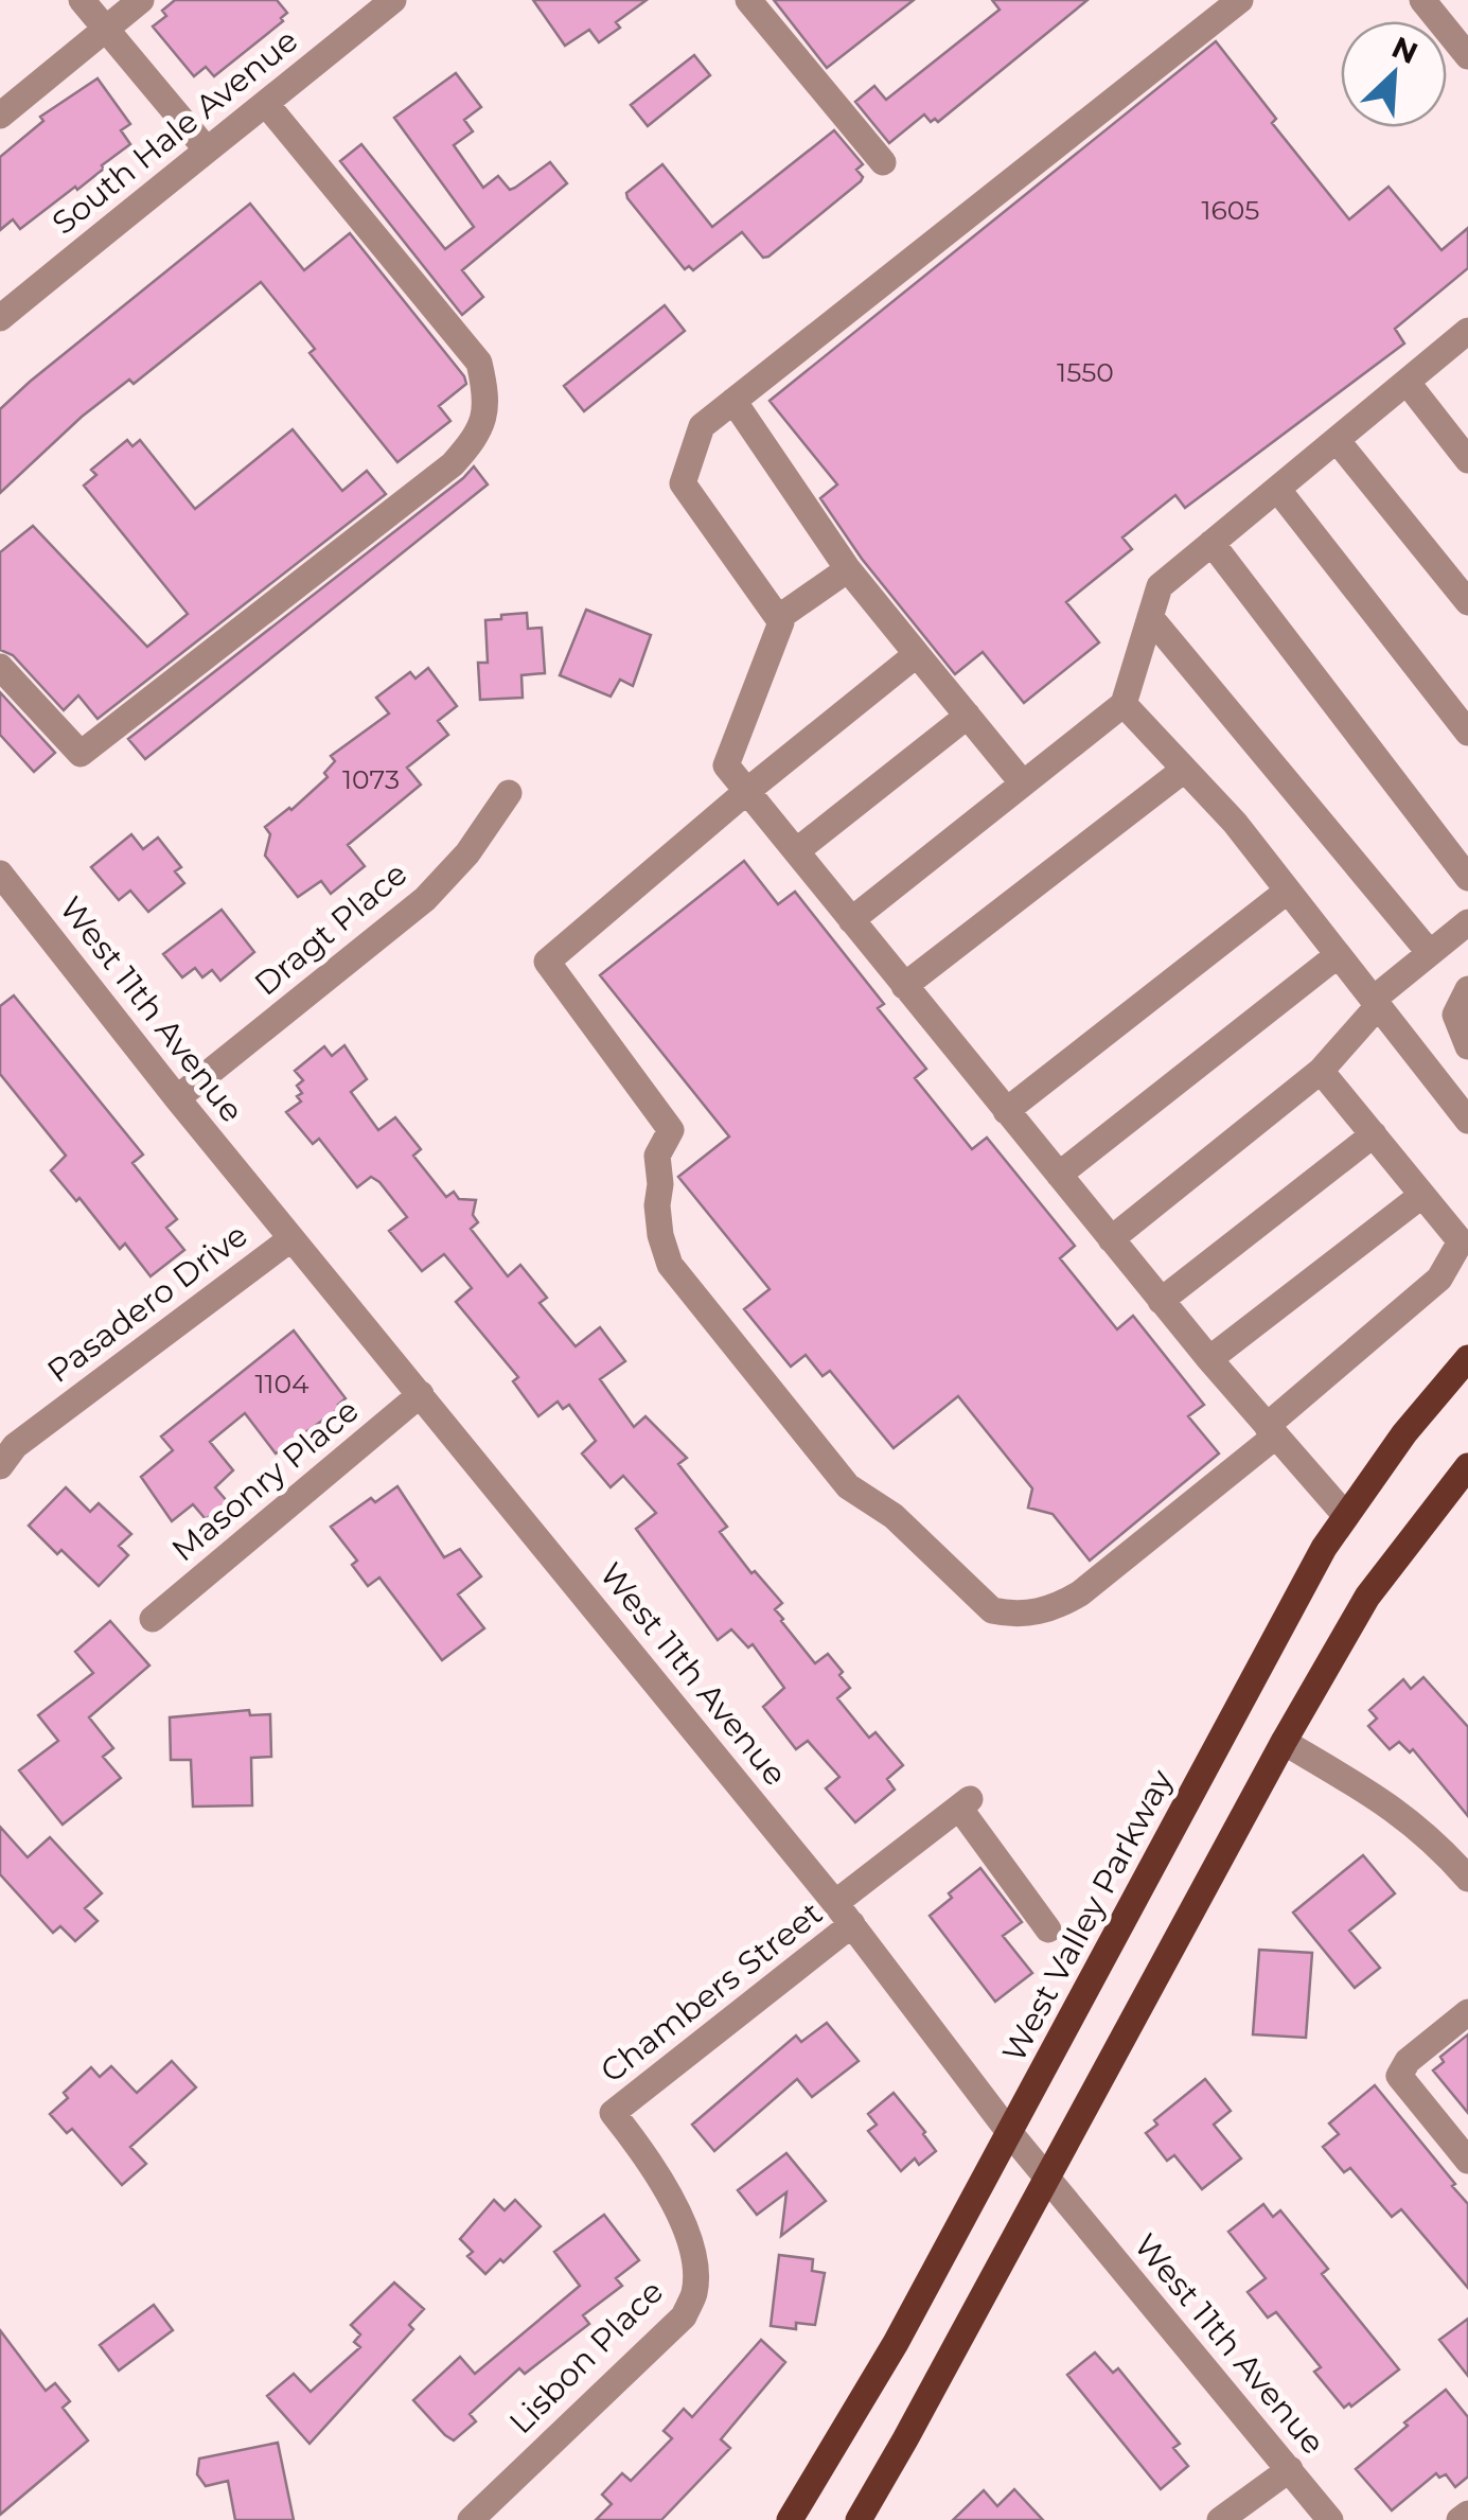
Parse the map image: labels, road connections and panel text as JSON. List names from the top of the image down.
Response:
{
  "streets": {
    "main road": ["West Valley Parkway"],
    "street": [
      "South Hale Avenue",
      "Dragt Place",
      "West 11th Avenue",
      "Pasadero Drive",
      "Masonry Place",
      "Chambers Street",
      "Lisbon Place"
    ]
  },
  "crossings": [
    ["Dragt Place", "West 11th Avenue"],
    ["West 11th Avenue", "Pasadero Drive"],
    ["West 11th Avenue", "Masonry Place"],
    ["West 11th Avenue", "West Valley Parkway"],
    ["West 11th Avenue", "Chambers Street"],
    ["Chambers Street", "Lisbon Place"]
  ],
  "house_numbers": [
    "1605",
    "1550",
    "1073",
    "1104"
  ],
  "north": "top right"
}
